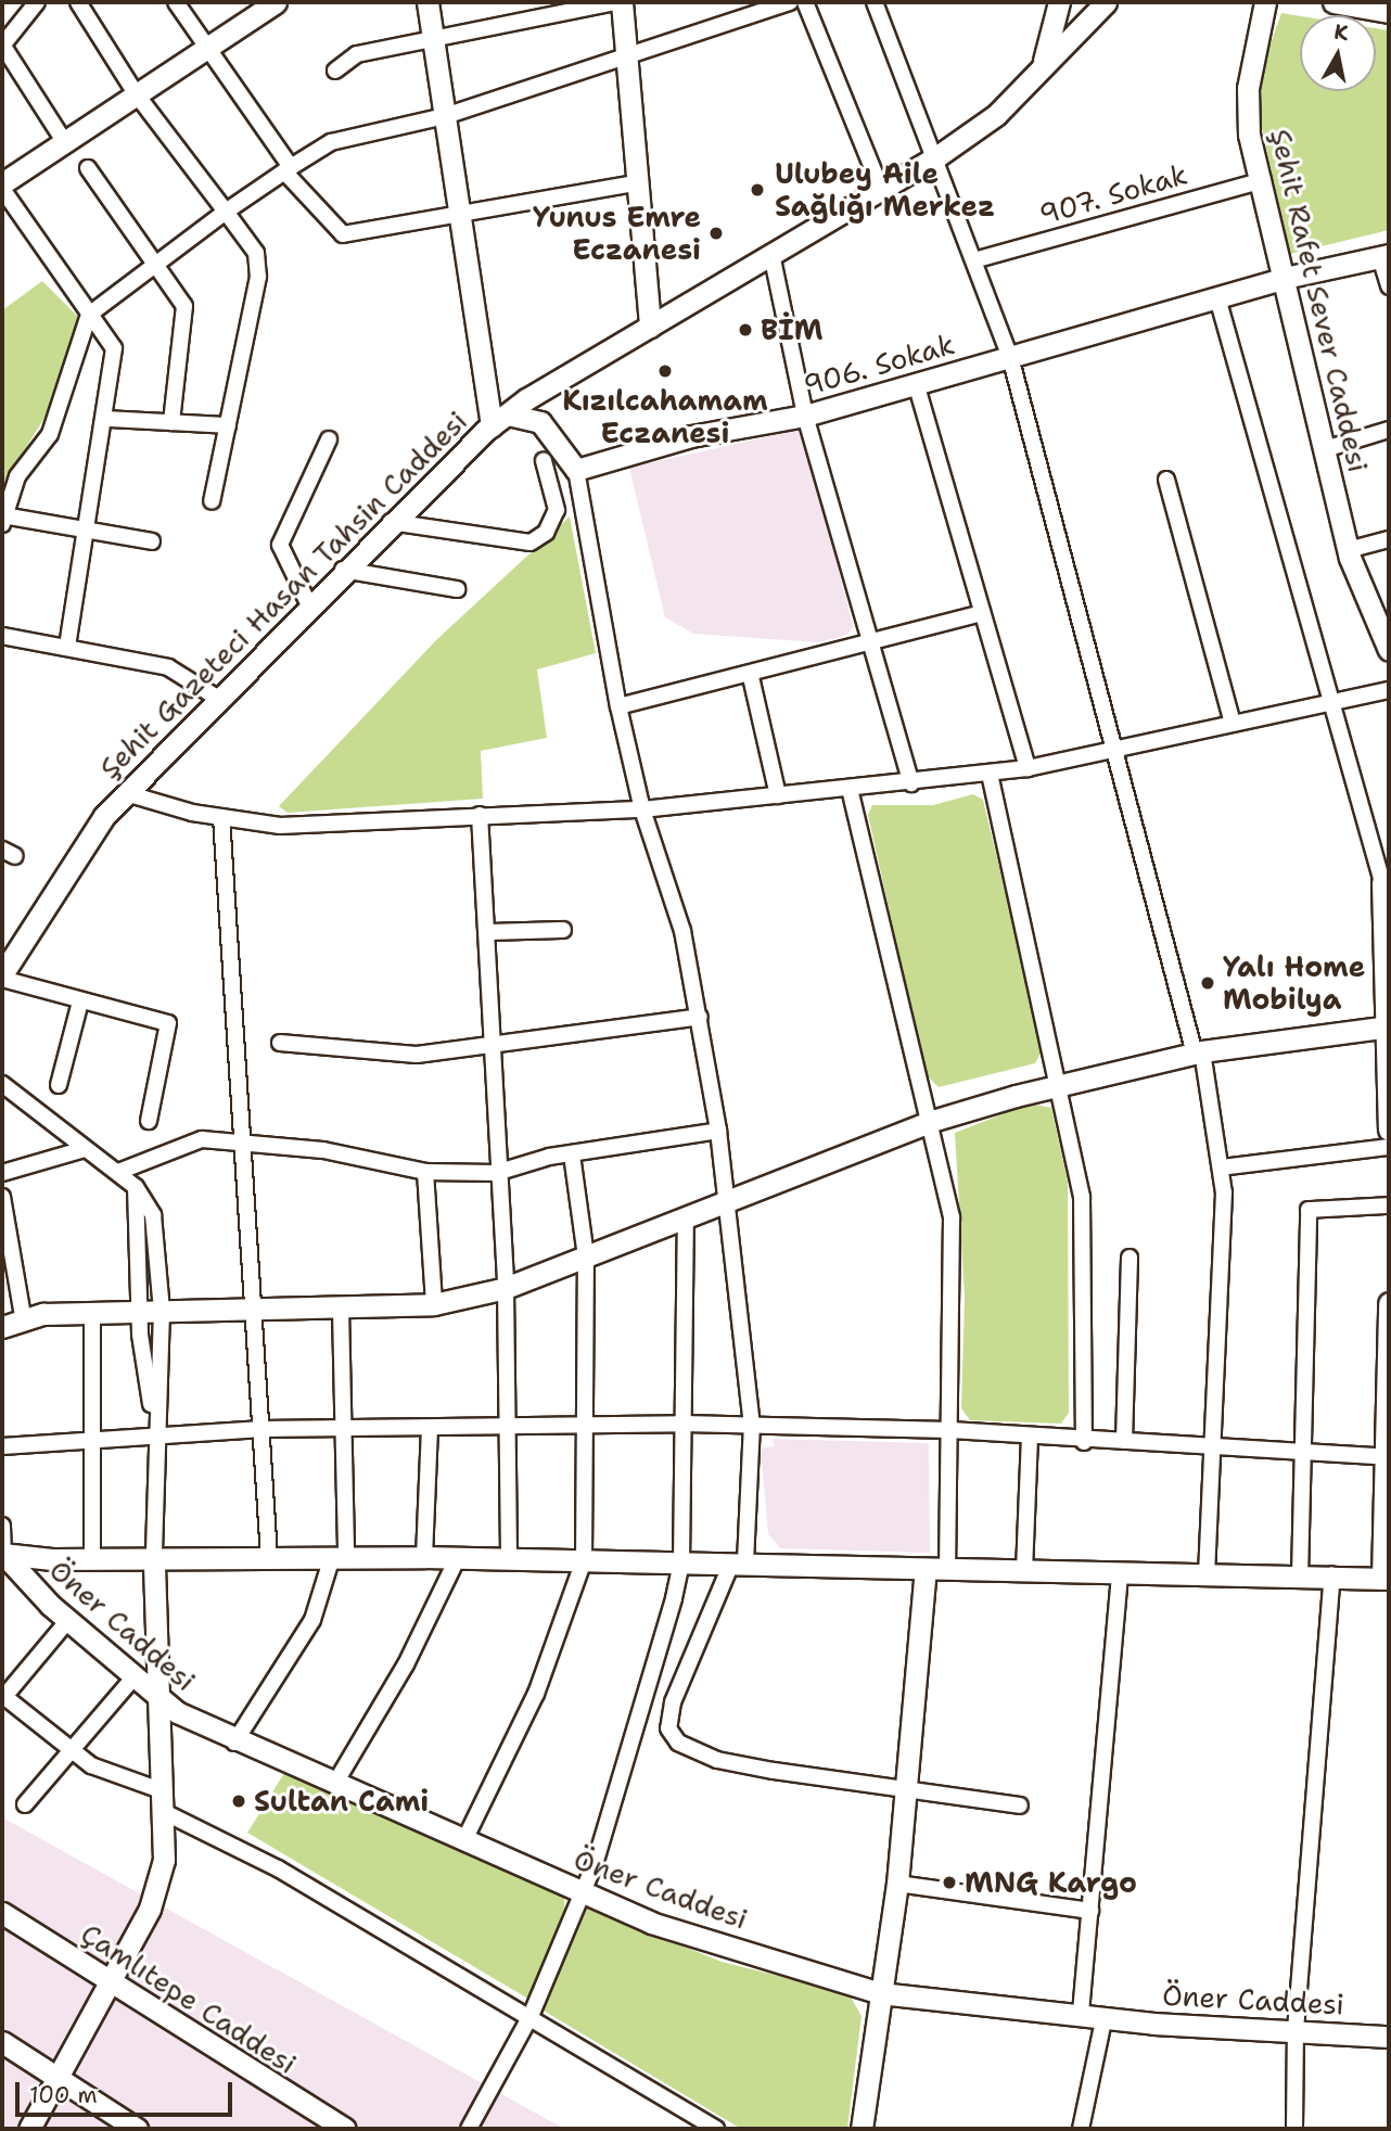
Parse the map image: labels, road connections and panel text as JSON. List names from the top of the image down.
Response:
{
  "streets": {
    "street": [
      "907. Sokak",
      "Şehit Rafet Sever Caddesi",
      "906. Sokak",
      "Şehit Gazeteci Hasan Tahsin Caddesi",
      "Öner Caddesi",
      "Çamlıtepe Caddesi"
    ]
  },
  "crossings": [
    ["907. Sokak", "Şehit Rafet Sever Caddesi"],
    ["Şehit Rafet Sever Caddesi", "906. Sokak"]
  ],
  "places": [
    "Ulubey Aile Sağlığı Merkez",
    "Yunus Emre Eczanesi",
    "BİM",
    "Kızılcahamam Eczanesi",
    "Yalı Home Mobilya",
    "Sultan Cami",
    "MNG Kargo"
  ],
  "scale_bar": "100 m",
  "north": "top"
}
